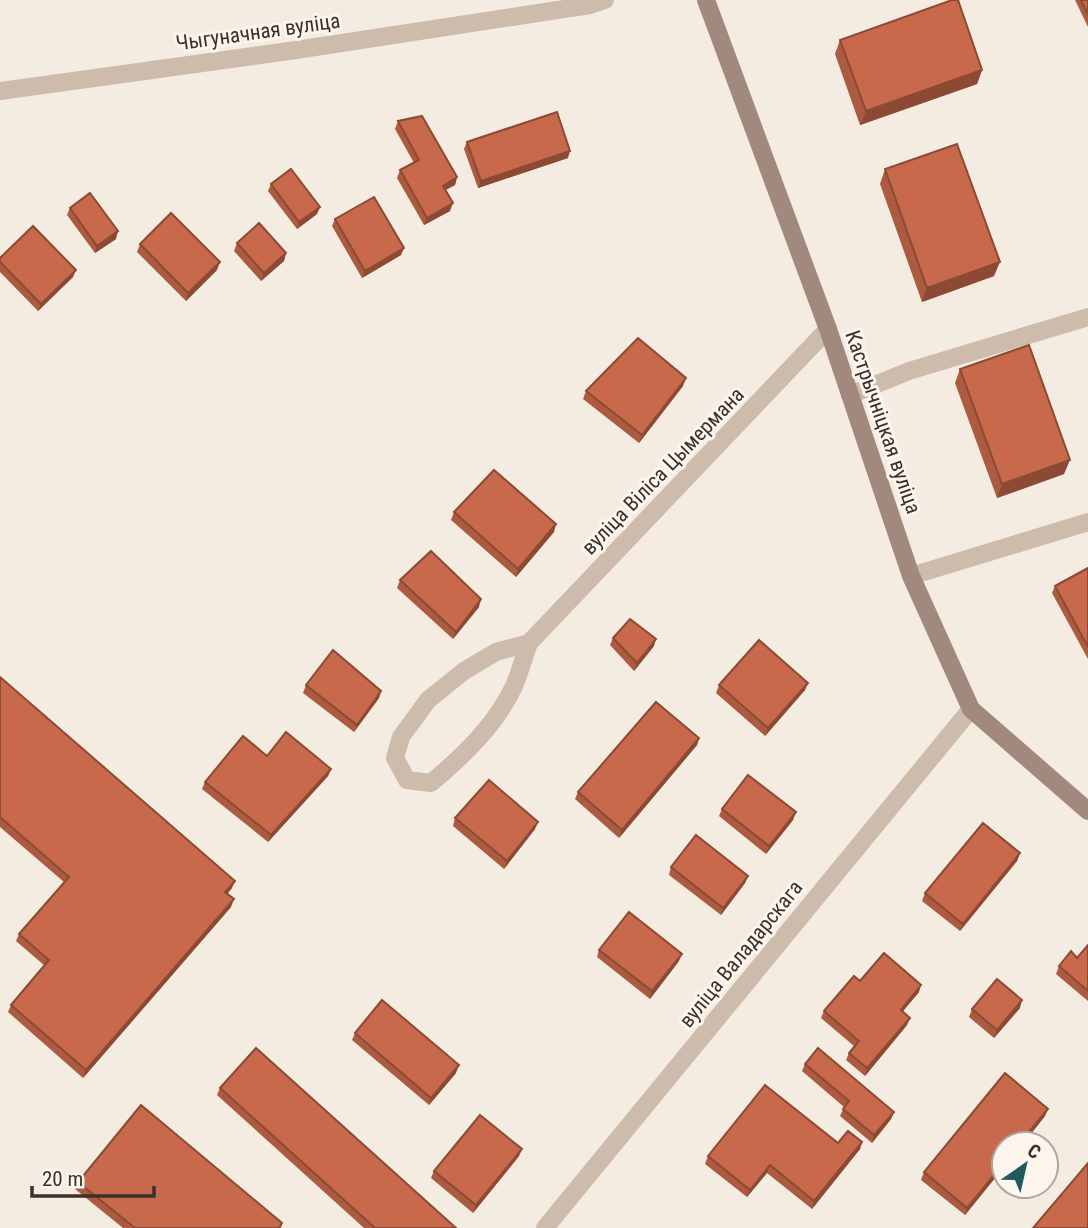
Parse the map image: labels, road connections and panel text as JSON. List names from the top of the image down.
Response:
{
  "streets": {
    "main road": ["Кастрычніцкая вуліца"],
    "street": ["Чыгуначная вуліца", "вуліца Віліса Цымермана", "вуліца Валадарскага"]
  },
  "crossings": [
    ["Кастрычніцкая вуліца", "вуліца Віліса Цымермана"],
    ["Кастрычніцкая вуліца", "вуліца Валадарскага"]
  ],
  "scale_bar": "20 m",
  "north": "top right"
}
